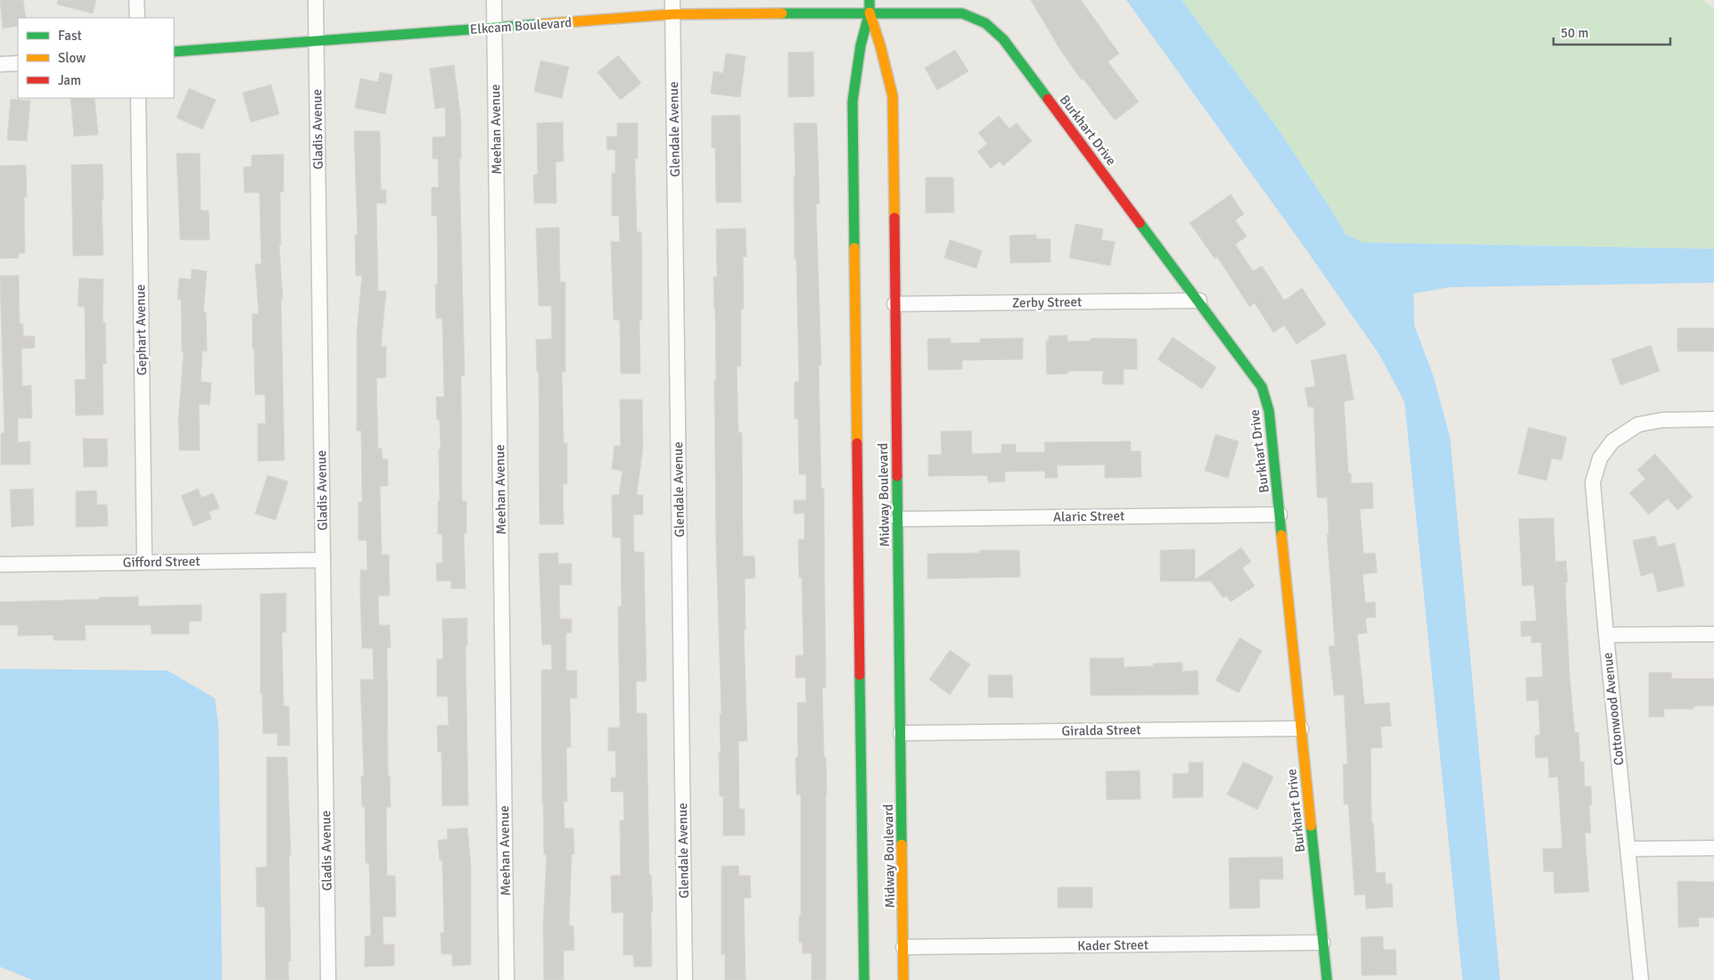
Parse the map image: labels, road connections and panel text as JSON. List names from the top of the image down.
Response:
{
  "streets": {
    "street": [
      "Elkcam Boulevard",
      "Gladis Avenue",
      "Meehan Avenue",
      "Glendale Avenue",
      "Burkhart Drive",
      "Zerby Street",
      "Gephart Avenue",
      "Midway Boulevard",
      "Alaric Street",
      "Gifford Street",
      "Cottonwood Avenue",
      "Giralda Street",
      "Kader Street"
    ]
  },
  "crossings": [
    ["Elkcam Boulevard", "Gladis Avenue"],
    ["Elkcam Boulevard", "Meehan Avenue"],
    ["Elkcam Boulevard", "Glendale Avenue"],
    ["Elkcam Boulevard", "Burkhart Drive"],
    ["Elkcam Boulevard", "Midway Boulevard"],
    ["Gladis Avenue", "Gifford Street"],
    ["Burkhart Drive", "Zerby Street"],
    ["Burkhart Drive", "Midway Boulevard"],
    ["Burkhart Drive", "Alaric Street"],
    ["Burkhart Drive", "Giralda Street"],
    ["Burkhart Drive", "Kader Street"],
    ["Zerby Street", "Midway Boulevard"],
    ["Gephart Avenue", "Gifford Street"],
    ["Midway Boulevard", "Alaric Street"],
    ["Midway Boulevard", "Giralda Street"],
    ["Midway Boulevard", "Kader Street"]
  ],
  "legend": ["Fast", "Slow", "Jam"],
  "scale_bar": "50 m"
}
